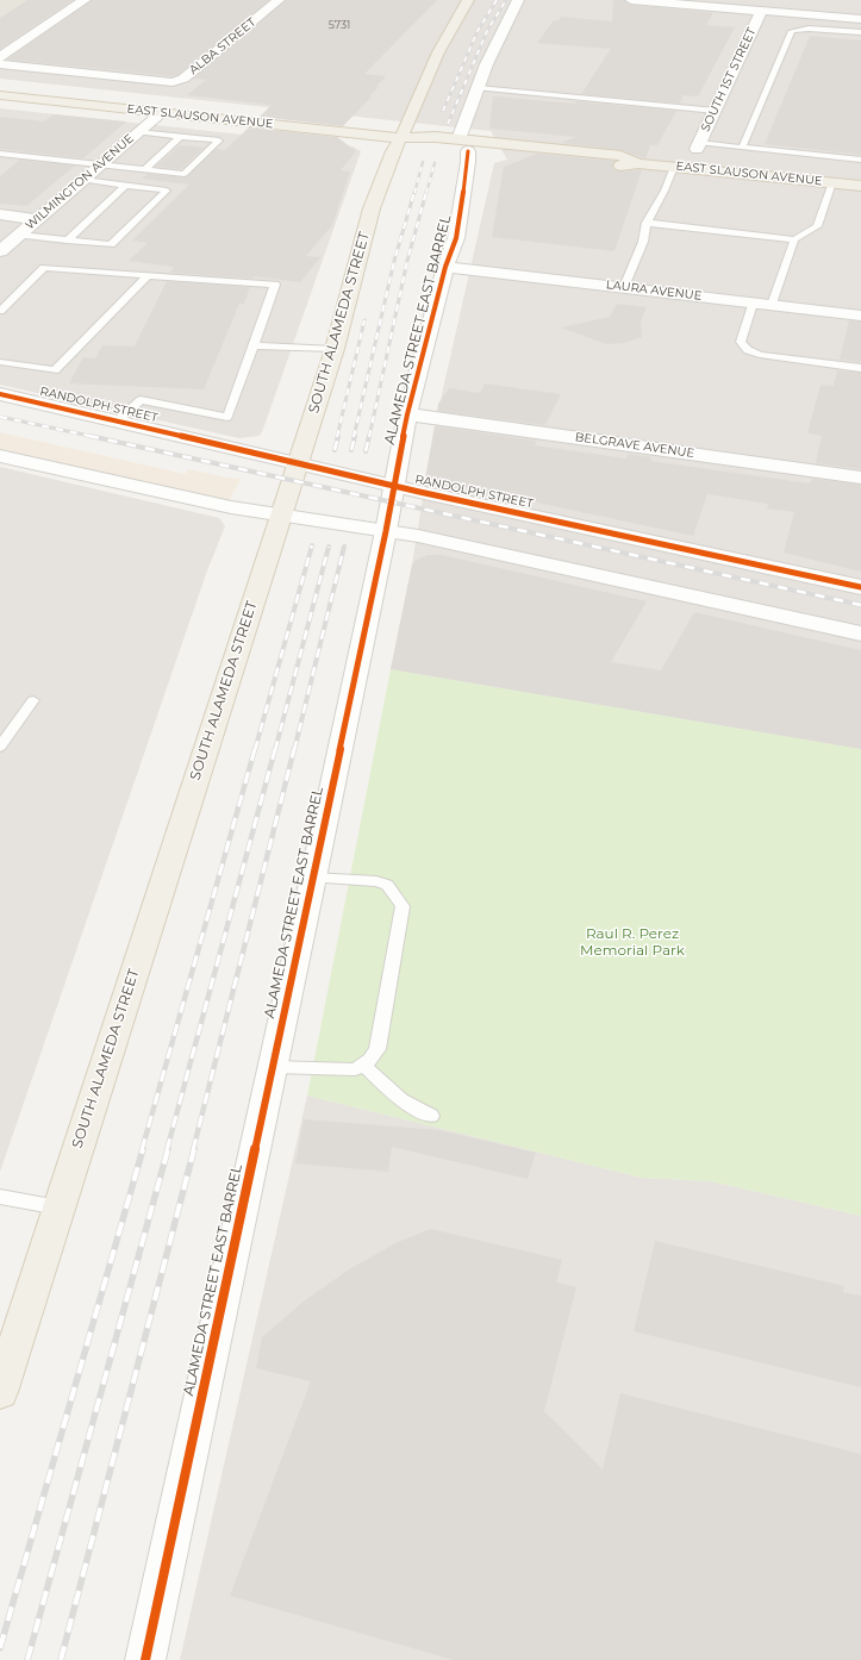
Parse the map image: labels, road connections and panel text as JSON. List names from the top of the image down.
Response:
{
  "streets": {
    "main road": ["EAST SLAUSON AVENUE", "SOUTH ALAMEDA STREET"],
    "street": [
      "ALBA STREET",
      "SOUTH 1ST STREET",
      "WILMINGTON AVENUE",
      "LAURA AVENUE",
      "ALAMEDA STREET EAST BARREL",
      "RANDOLPH STREET",
      "BELGRAVE AVENUE"
    ]
  },
  "crossings": [
    ["EAST SLAUSON AVENUE", "WILMINGTON AVENUE"],
    ["EAST SLAUSON AVENUE", "SOUTH ALAMEDA STREET"],
    ["EAST SLAUSON AVENUE", "ALAMEDA STREET EAST BARREL"],
    ["LAURA AVENUE", "ALAMEDA STREET EAST BARREL"],
    ["SOUTH ALAMEDA STREET", "RANDOLPH STREET"],
    ["ALAMEDA STREET EAST BARREL", "RANDOLPH STREET"],
    ["ALAMEDA STREET EAST BARREL", "BELGRAVE AVENUE"]
  ],
  "parks": ["Raul R. Perez Memorial Park"],
  "house_numbers": ["5731"]
}
